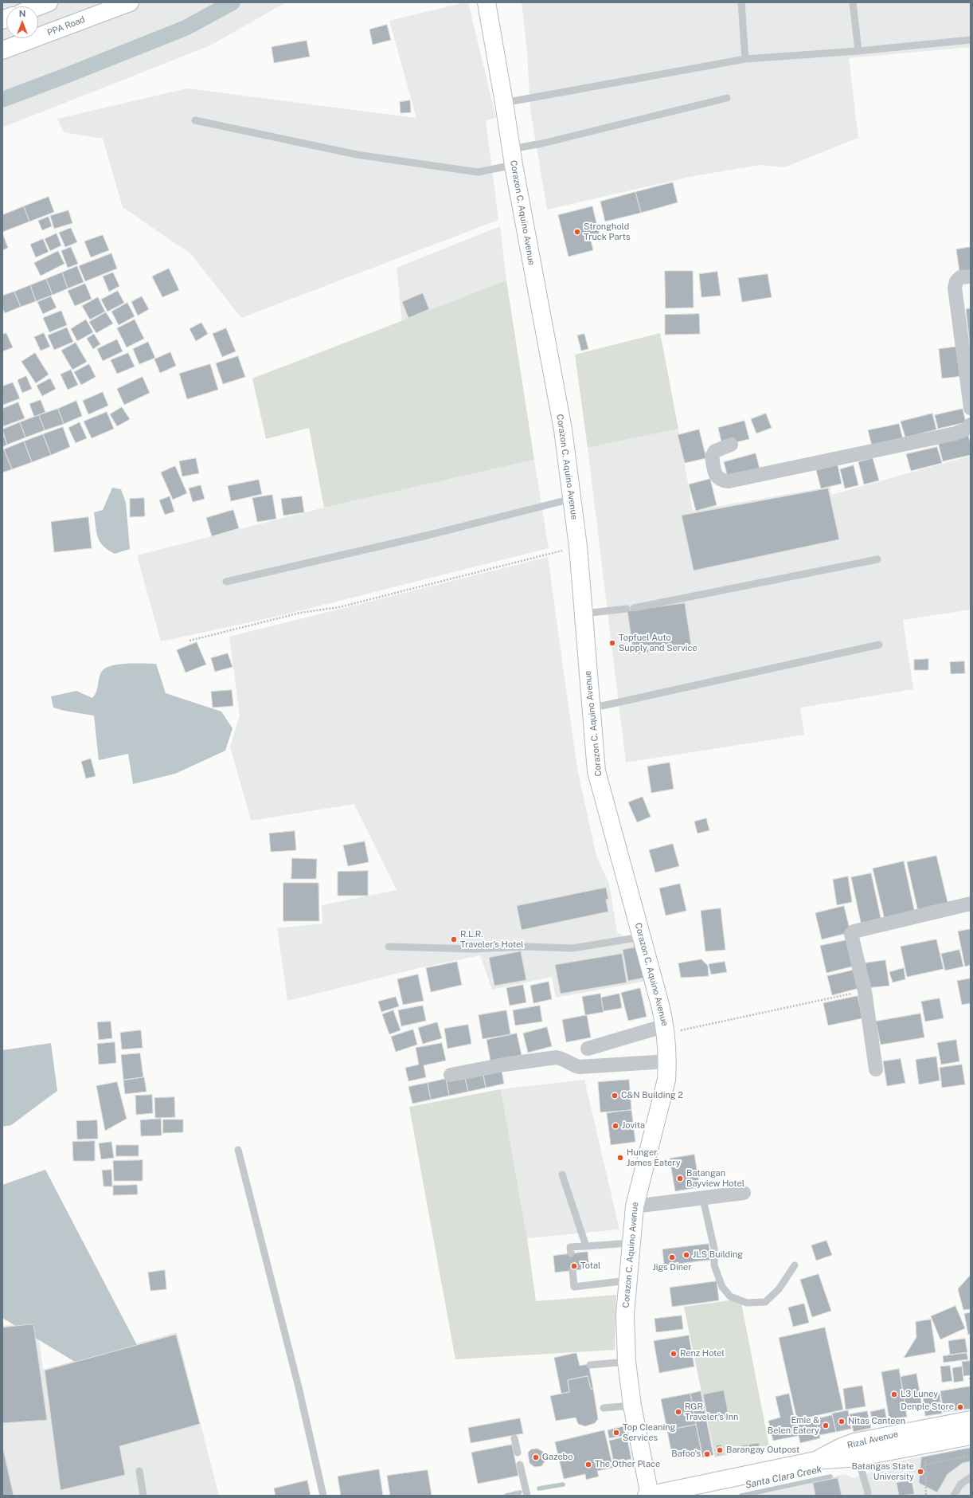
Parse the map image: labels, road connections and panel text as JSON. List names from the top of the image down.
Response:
{
  "streets": {
    "main road": ["PPA Road", "Corazon C. Aquino Avenue", "Rizal Avenue"]
  },
  "crossings": [
    ["Corazon C. Aquino Avenue", "Rizal Avenue"]
  ],
  "water": ["Santa Clara Creek"],
  "places": [
    "Stronghold Truck Parts",
    "Topfuel Auto Supply and Service",
    "R.L.R. Traveler's Hotel",
    "C&N Building 2",
    "Jovita",
    "Hunger James Eatery",
    "Batangan Bayview Hotel",
    "JLS Building",
    "Jigs Diner",
    "Total",
    "Renz Hotel",
    "L3 Luney",
    "Denple Store",
    "RGR Traveler's Inn",
    "Nitas Canteen",
    "Emie & Belen Eatery",
    "Top Cleaning Services",
    "Barangay Outpost",
    "Bafoo's",
    "Gazebo",
    "The Other Place",
    "Batangas State University"
  ],
  "north": "top"
}
